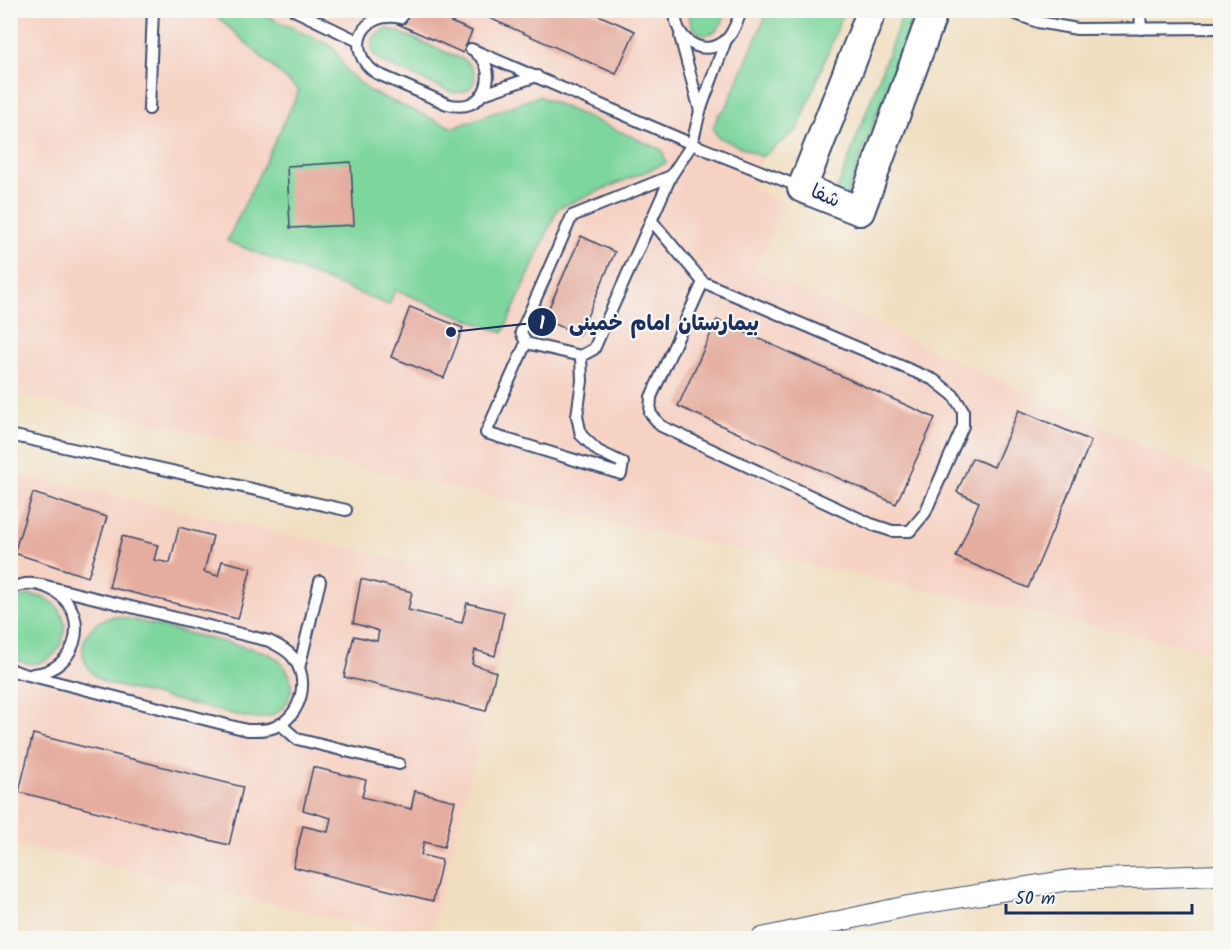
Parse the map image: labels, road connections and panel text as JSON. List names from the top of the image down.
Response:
{
  "streets": {
    "street": ["شفا"]
  },
  "places": ["بیمارستان امام خمینی"],
  "scale_bar": "50 m"
}
